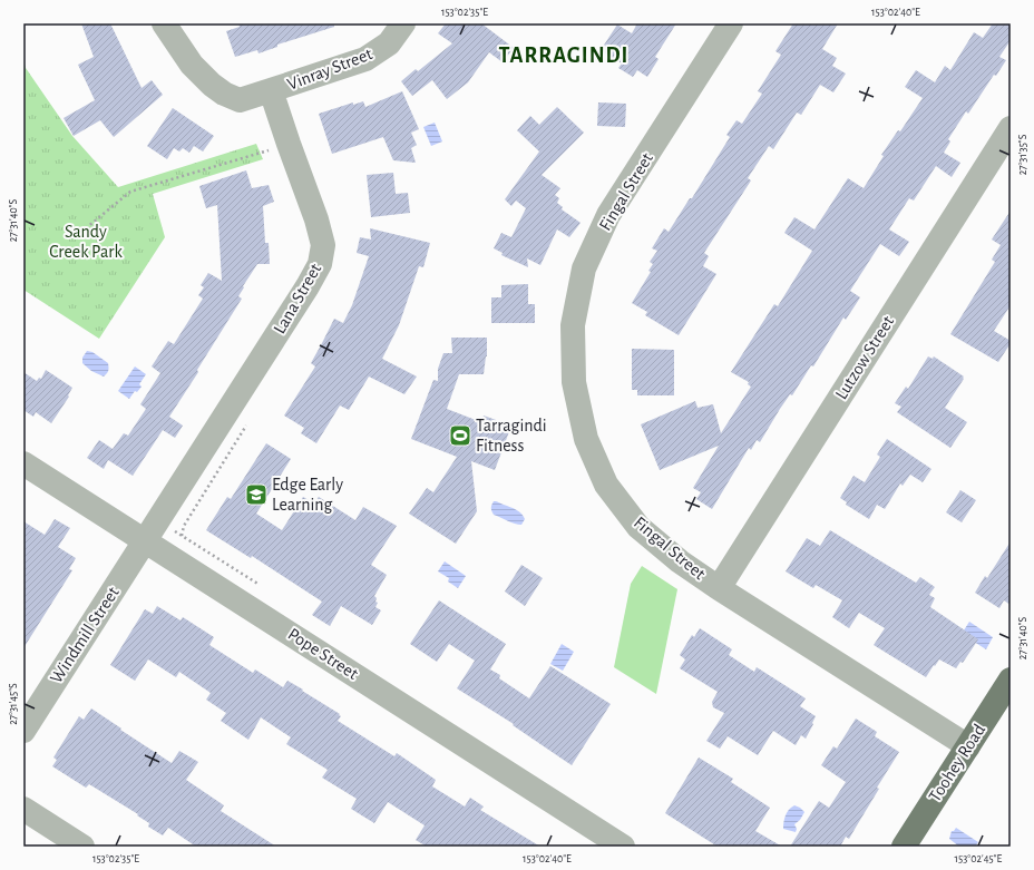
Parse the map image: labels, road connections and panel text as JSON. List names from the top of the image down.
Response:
{
  "streets": {
    "main road": ["Toohey Road"],
    "street": [
      "Vinray Street",
      "Fingal Street",
      "Lana Street",
      "Lutzow Street",
      "Windmill Street",
      "Pope Street"
    ]
  },
  "crossings": [
    ["Vinray Street", "Lana Street"],
    ["Fingal Street", "Lutzow Street"],
    ["Fingal Street", "Toohey Road"],
    ["Lana Street", "Windmill Street"],
    ["Lana Street", "Pope Street"],
    ["Windmill Street", "Pope Street"]
  ],
  "districts": ["TARRAGINDI"],
  "parks": ["Sandy Creek Park"],
  "places": {
    "sports": ["Tarragindi Fitness"],
    "school or university": ["Edge Early Learning"]
  },
  "coordinates": [
    "153°02'35\"E",
    "153°02'40\"E",
    "27°31'35\"S",
    "27°31'40\"S",
    "27°31'45\"S",
    "153°02'45\"E"
  ]
}
